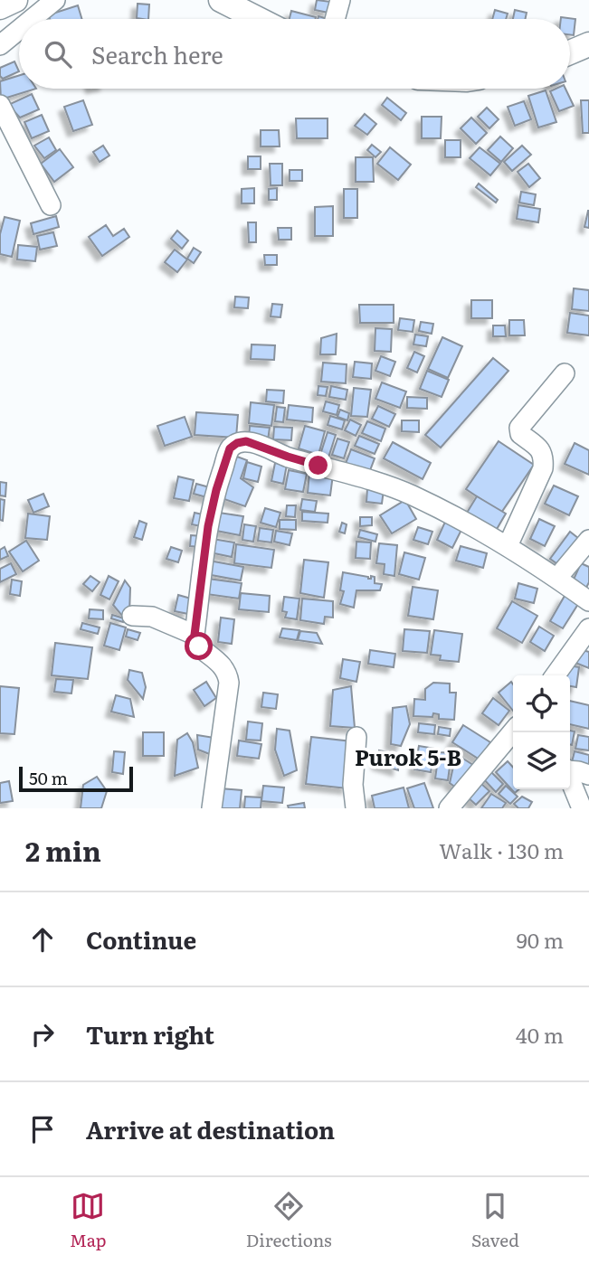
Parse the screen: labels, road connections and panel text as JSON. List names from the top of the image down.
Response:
{
  "districts": ["Purok 5-B"],
  "scale_bar": "50 m",
  "page": {
    "search": "Search here",
    "scale": "50 m",
    "heading": ["2 min", "Walk · 130 m"],
    "list": [
      ["Continue", "90 m"],
      ["Turn right", "40 m"],
      "Arrive at destination"
    ],
    "nav": ["Map", "Directions", "Saved"]
  }
}
